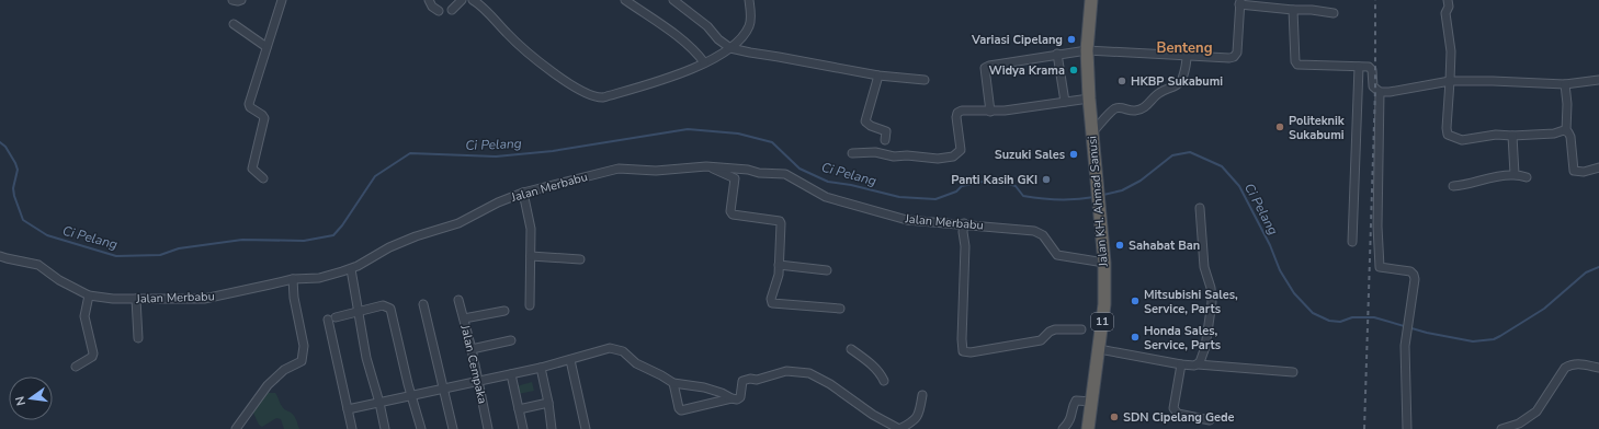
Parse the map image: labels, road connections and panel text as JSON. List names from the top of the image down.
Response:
{
  "streets": {
    "highway": ["Jalan KH. Ahmad Sanusi", "11"],
    "street": ["Jalan Merbabu", "Jalan Cempaka"]
  },
  "crossings": [
    ["Jalan Merbabu", "Jalan KH. Ahmad Sanusi"]
  ],
  "districts": ["Benteng"],
  "water": ["Ci Pelang"],
  "places": [
    "Variasi Cipelang",
    "Widya Krama",
    "HKBP Sukabumi",
    "Politeknik Sukabumi",
    "Suzuki Sales",
    "Panti Kasih GKI",
    "Sahabat Ban",
    "Mitsubishi Sales, Service, Parts",
    "Honda Sales, Service, Parts",
    "SDN Cipelang Gede"
  ],
  "north": "left"
}
